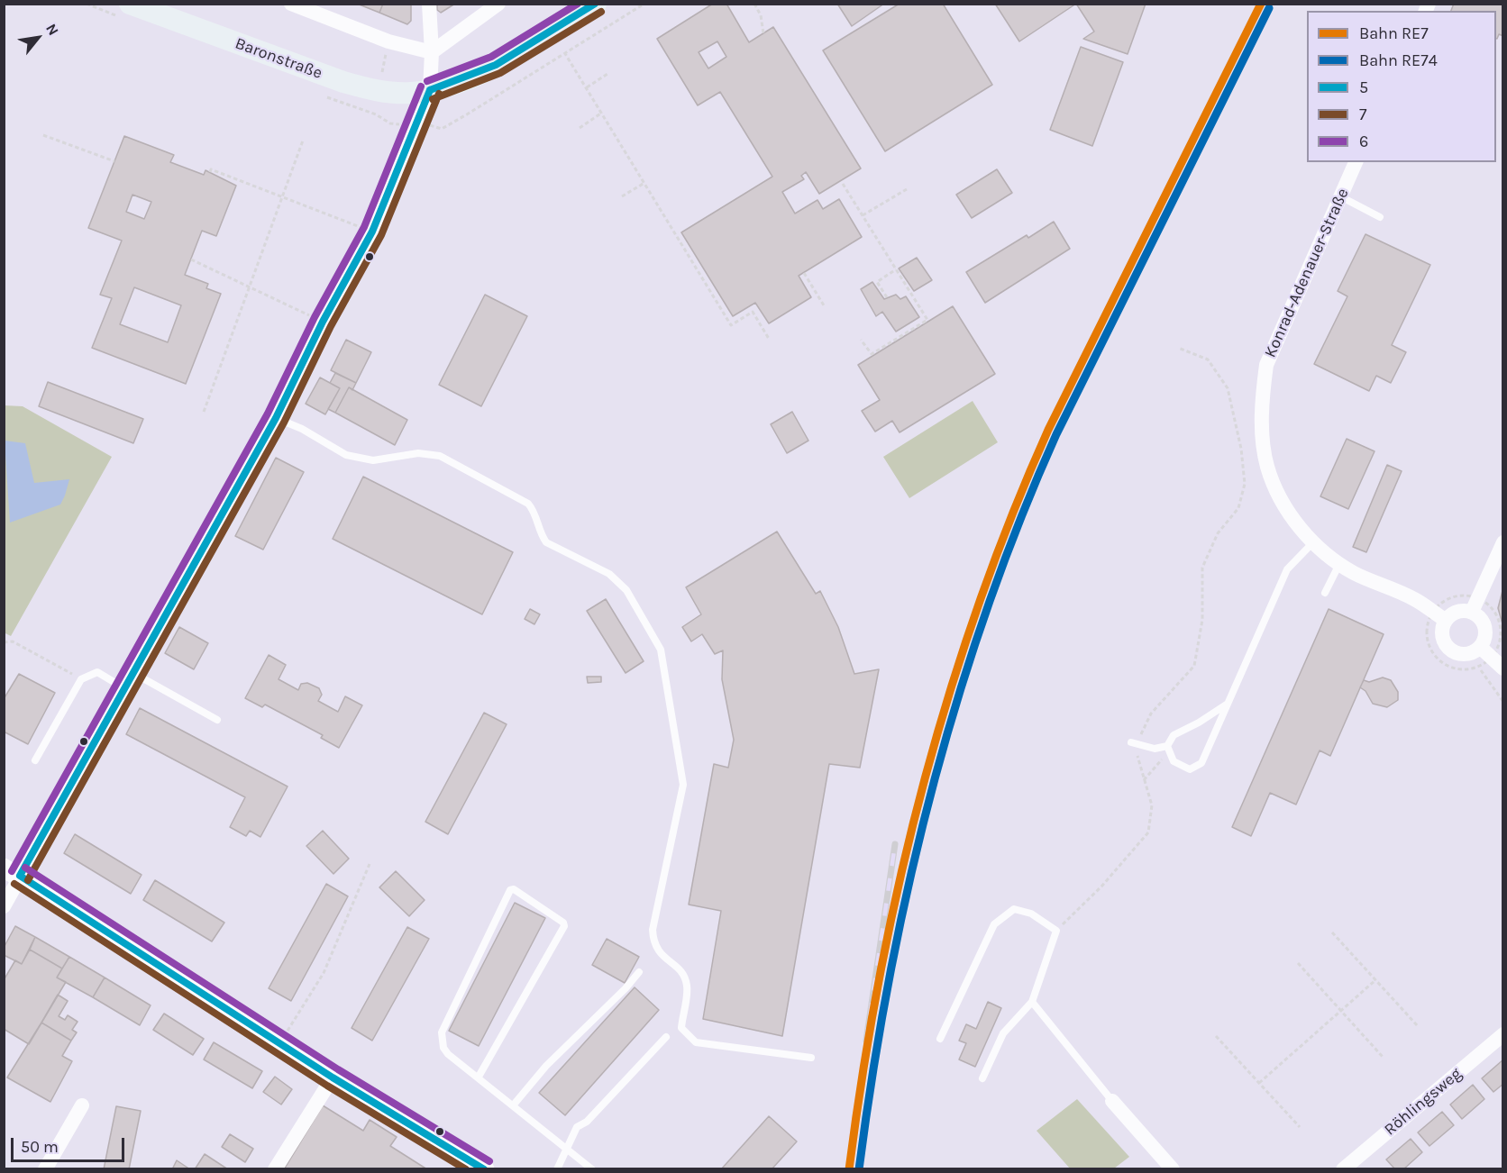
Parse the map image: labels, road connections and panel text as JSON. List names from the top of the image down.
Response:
{
  "streets": {
    "main road": ["Baronstraße"],
    "street": ["Konrad-Adenauer-Straße", "Röhlingsweg"]
  },
  "lines": [
    "rail line RE7",
    "transit line 5",
    "transit line 6",
    "rail line RE74",
    "transit line 7"
  ],
  "legend": [
    "Bahn RE7",
    "Bahn RE74",
    "5",
    "7",
    "6"
  ],
  "scale_bar": "50 m",
  "north": "top right"
}
